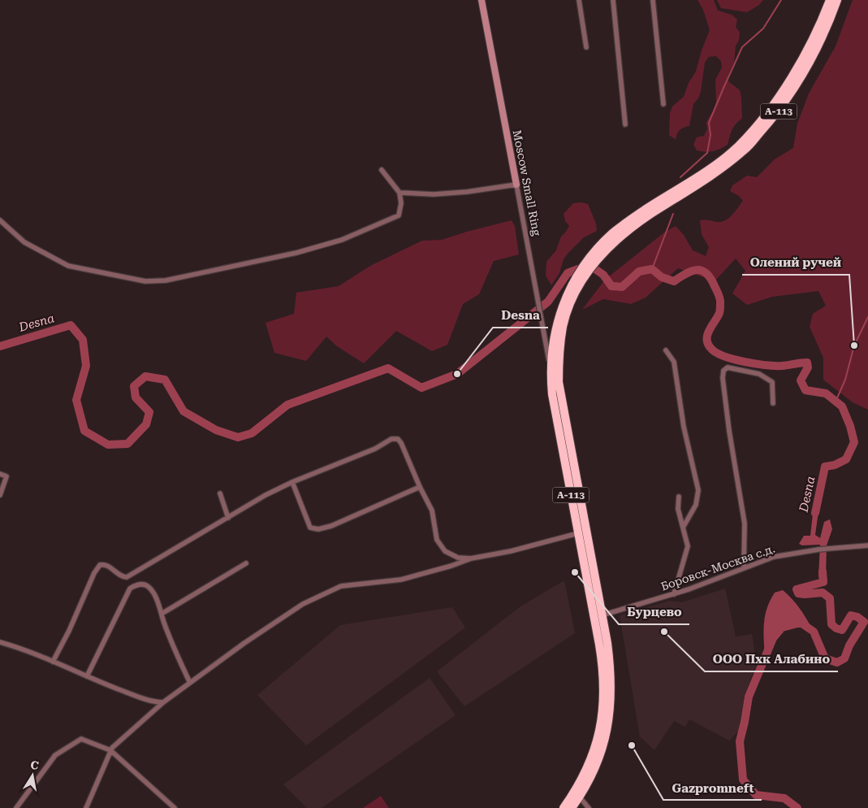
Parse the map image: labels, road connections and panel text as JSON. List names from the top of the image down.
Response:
{
  "streets": {
    "highway": ["А-113"],
    "street": ["Moscow Small Ring", "Боровск-Москва с.д."]
  },
  "crossings": [
    ["А-113", "Moscow Small Ring"],
    ["А-113", "Боровск-Москва с.д."]
  ],
  "water": ["Desna"],
  "places": [
    "Олений ручей",
    "Desna",
    "Бурцево",
    "ООО Пхк Алабино",
    "Gazpromneft"
  ],
  "north": "top"
}
